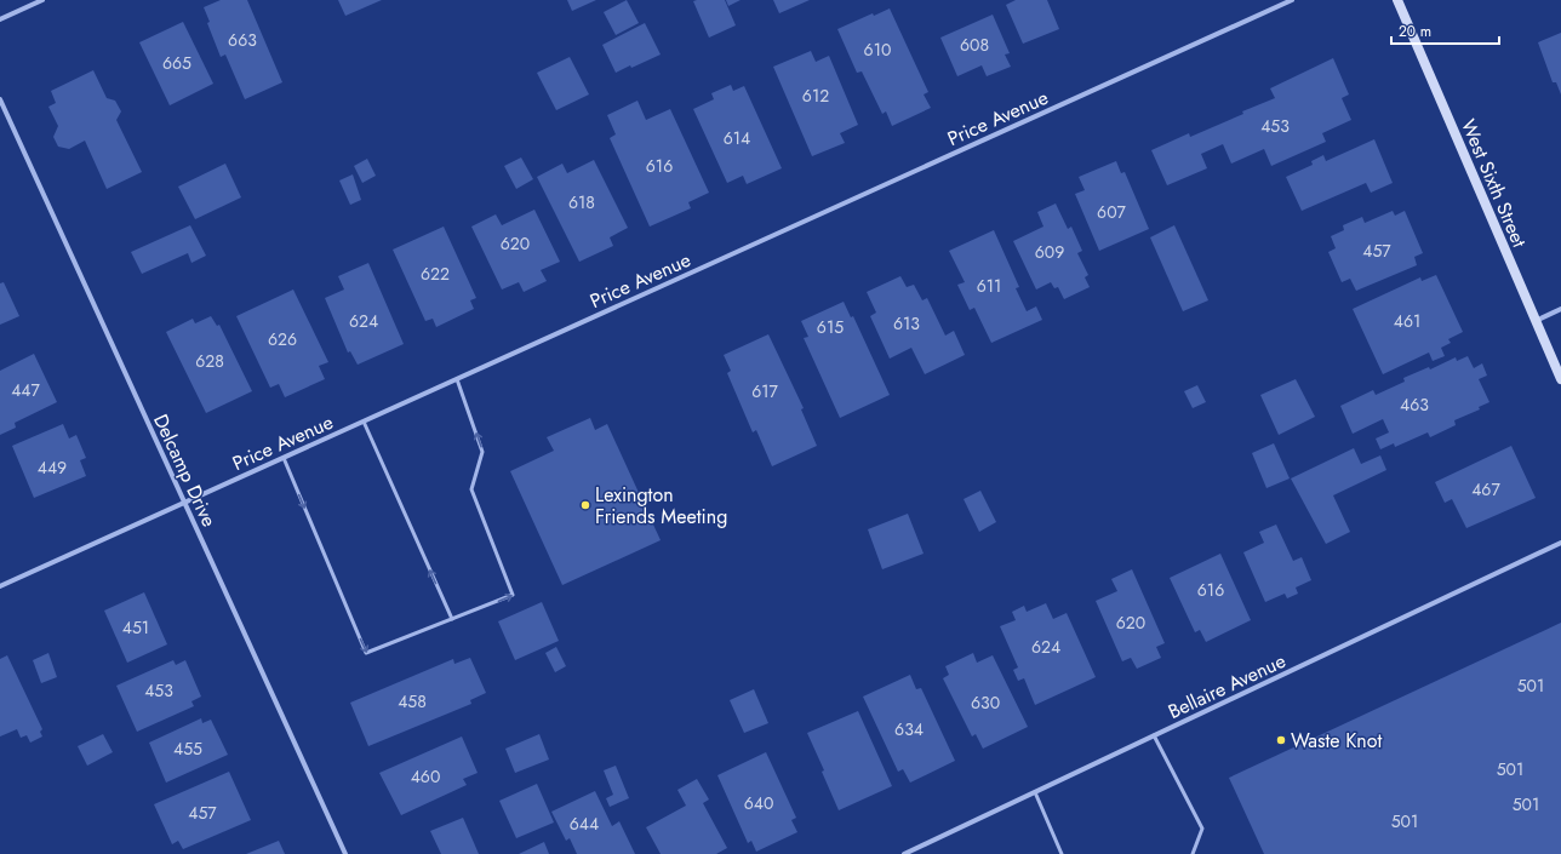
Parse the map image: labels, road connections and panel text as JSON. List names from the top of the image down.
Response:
{
  "streets": {
    "street": [
      "Price Avenue",
      "West Sixth Street",
      "Delcamp Drive",
      "Bellaire Avenue"
    ]
  },
  "crossings": [
    ["Price Avenue", "Delcamp Drive"]
  ],
  "places": ["Lexington Friends Meeting", "Waste Knot"],
  "house_numbers": [
    "663",
    "608",
    "610",
    "665",
    "612",
    "453",
    "614",
    "616",
    "618",
    "607",
    "620",
    "457",
    "609",
    "622",
    "611",
    "624",
    "461",
    "613",
    "615",
    "626",
    "628",
    "447",
    "617",
    "463",
    "449",
    "467",
    "616",
    "620",
    "451",
    "624",
    "501",
    "453",
    "458",
    "630",
    "634",
    "455",
    "501",
    "460",
    "640",
    "501",
    "457",
    "501",
    "644"
  ],
  "scale_bar": "20 m"
}
